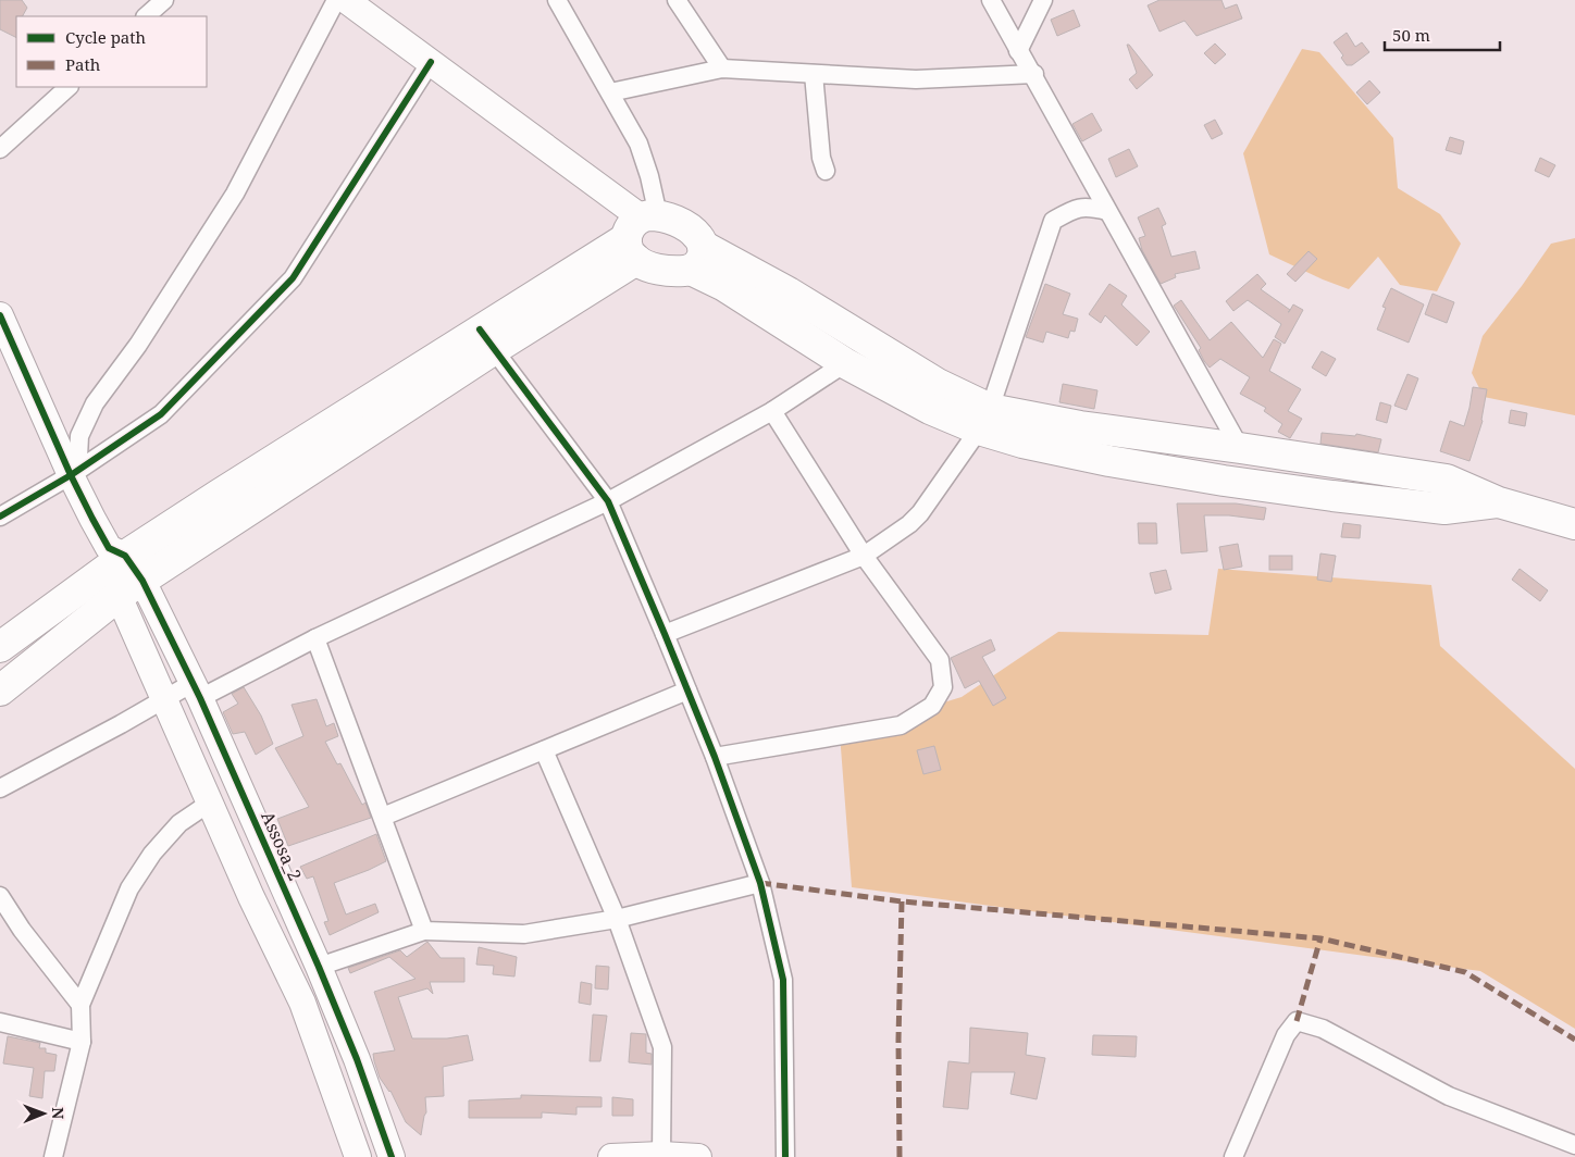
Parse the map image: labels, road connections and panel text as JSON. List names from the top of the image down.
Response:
{
  "streets": {
    "street": ["Assosa_2"]
  },
  "legend": ["Cycle path", "Path"],
  "scale_bar": "50 m",
  "north": "right"
}
